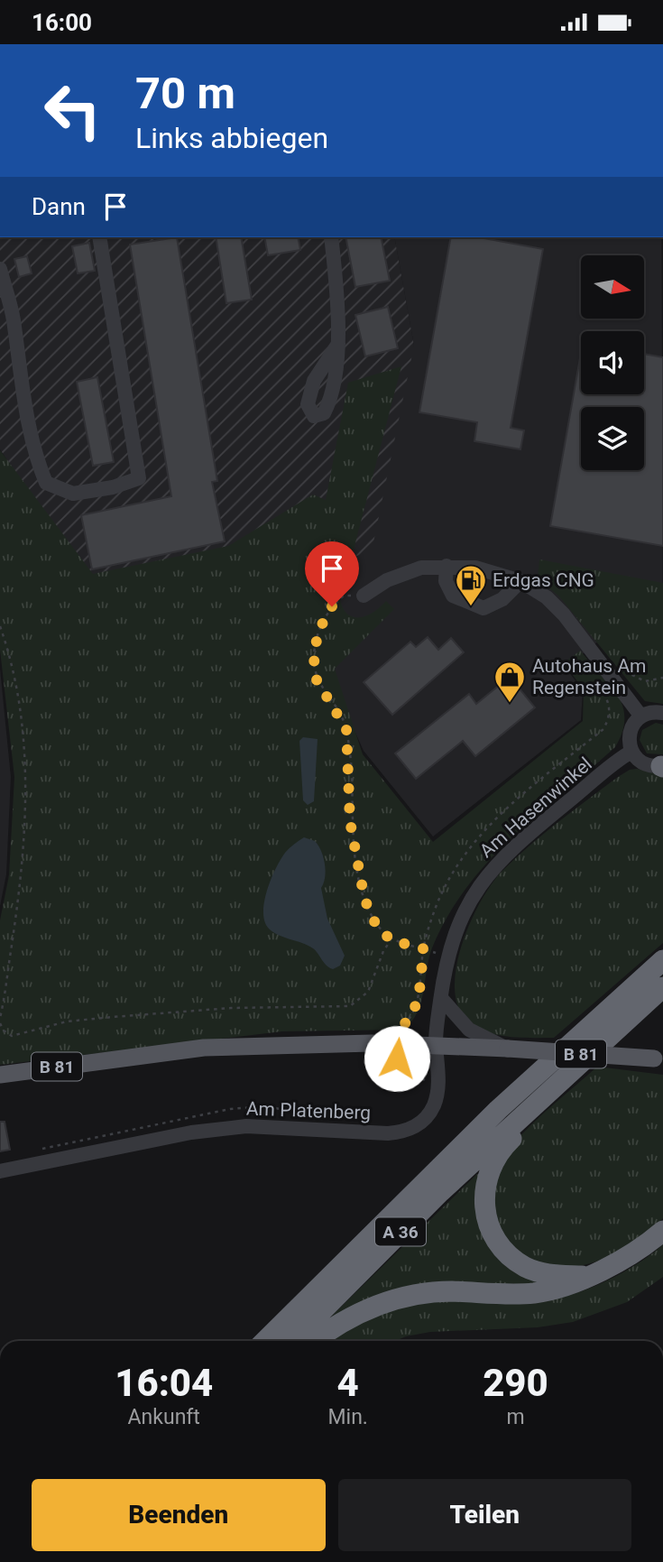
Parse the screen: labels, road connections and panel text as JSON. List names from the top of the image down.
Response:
{
  "streets": {
    "highway": ["A 36"],
    "main road": ["B 81"],
    "street": ["Am Hasenwinkel", "Am Platenberg"]
  },
  "crossings": [
    ["Am Hasenwinkel", "B 81"],
    ["Am Hasenwinkel", "Am Platenberg"],
    ["B 81", "Am Platenberg"]
  ],
  "places": {
    "fuel station": ["Erdgas CNG"],
    "shop": ["Autohaus Am Regenstein"]
  },
  "north": "right",
  "page": {
    "status": "16:00",
    "turn": ["70 m", "Links abbiegen"],
    "then": "Dann",
    "eta": [
      "16:04",
      "Ankunft",
      "4",
      "Min.",
      "290",
      "m"
    ],
    "buttons": ["Beenden", "Teilen"]
  }
}
